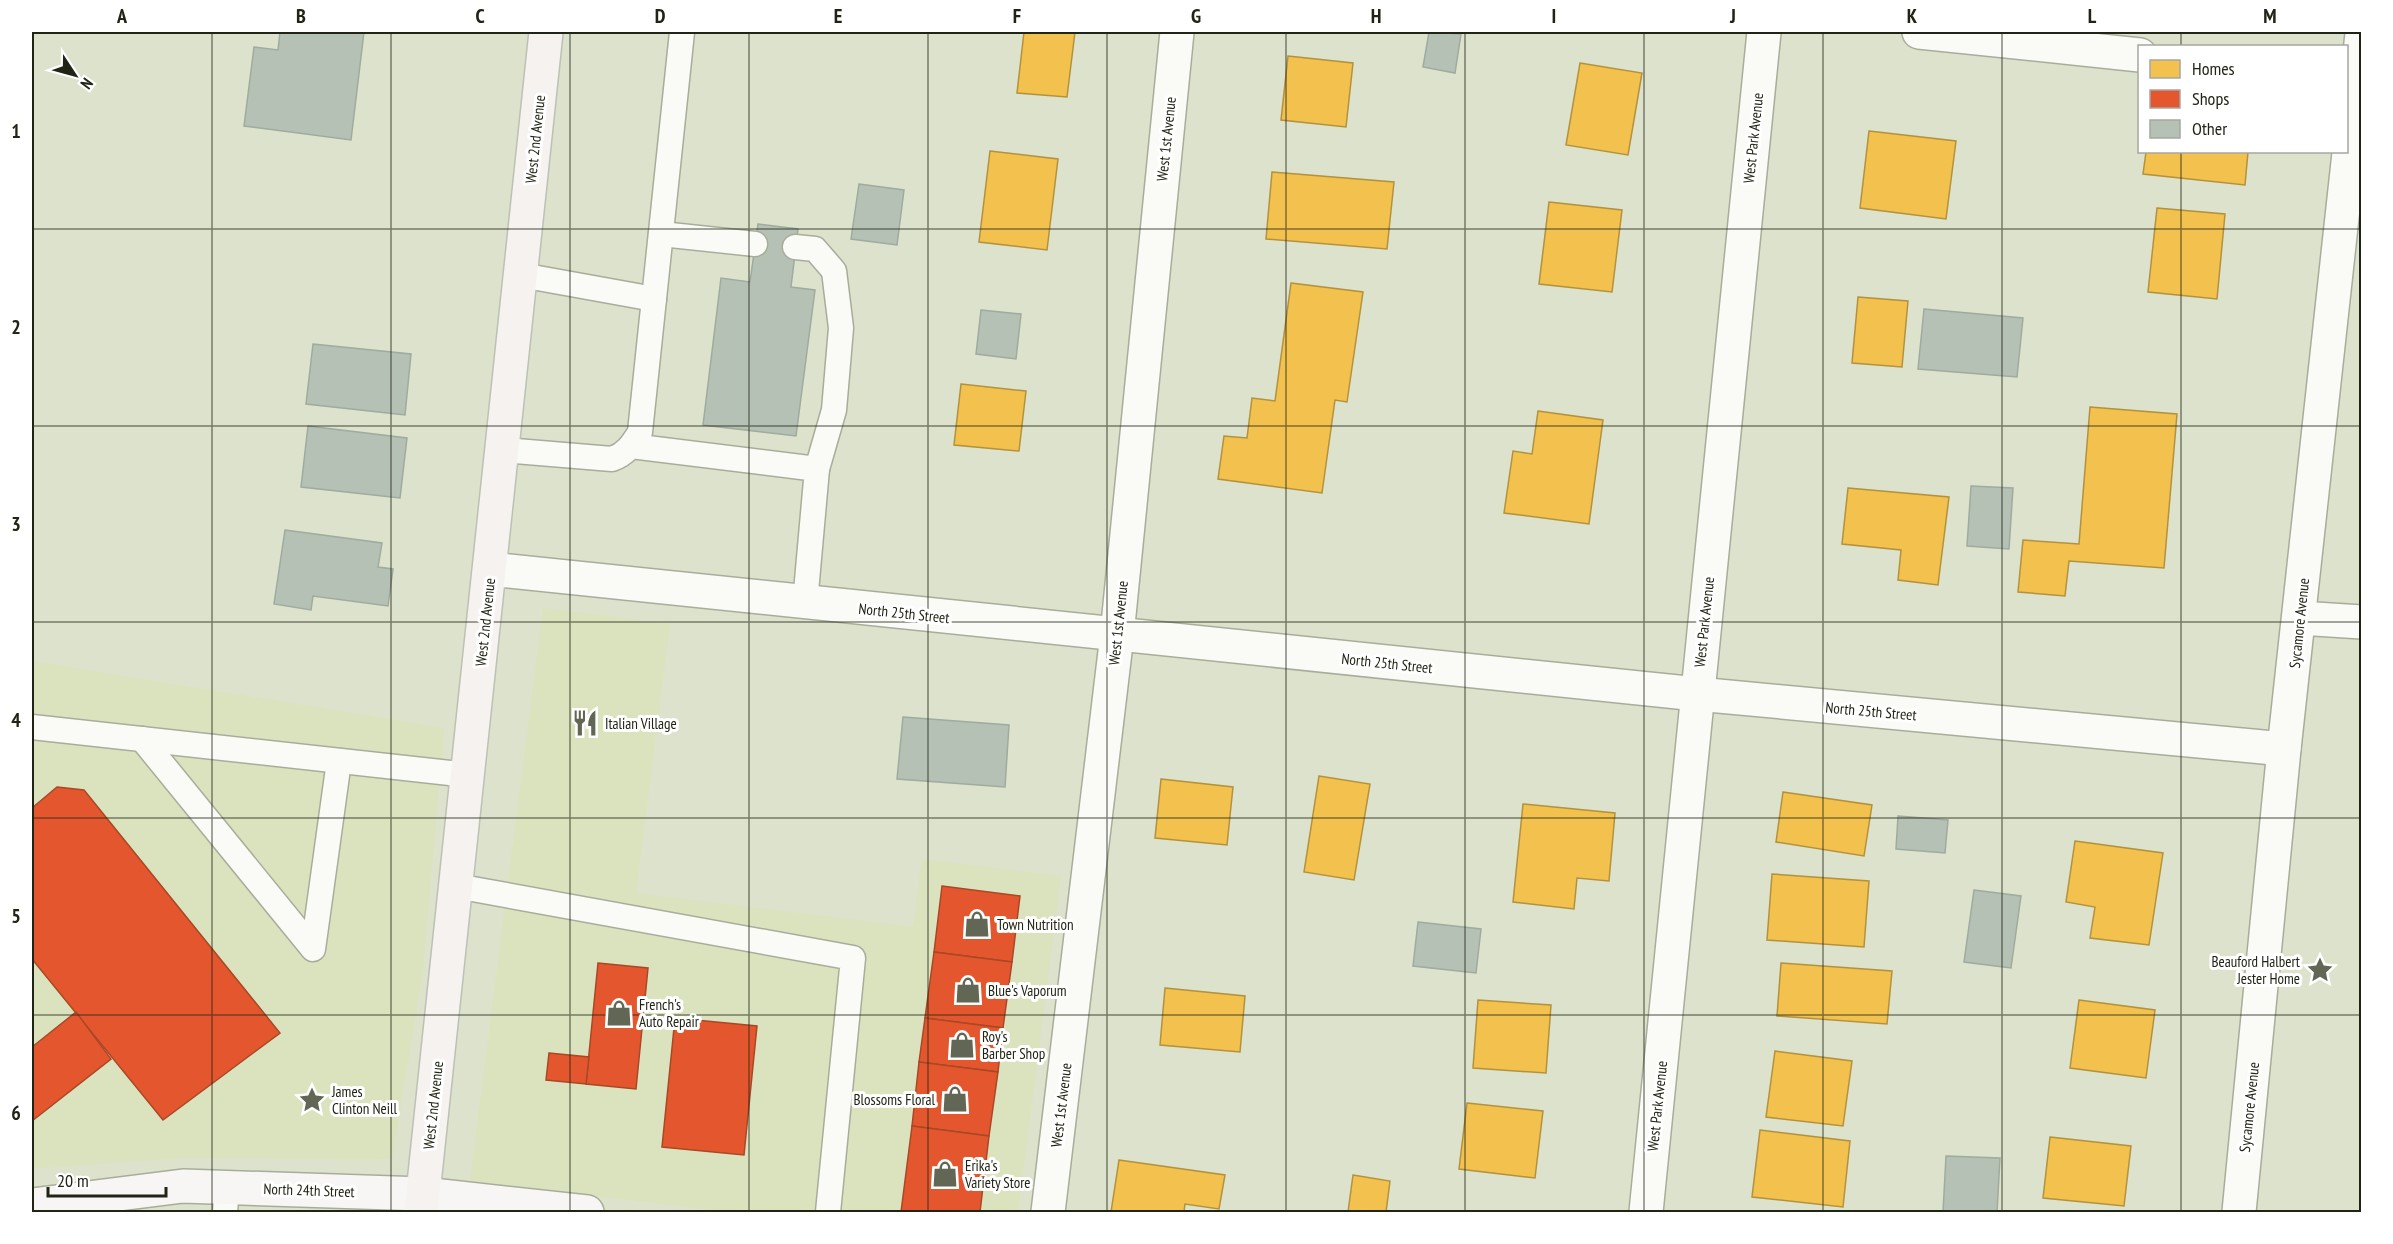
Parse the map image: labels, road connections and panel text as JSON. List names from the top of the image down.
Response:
{
  "streets": {
    "main road": ["West 2nd Avenue"],
    "street": [
      "West Park Avenue",
      "West 1st Avenue",
      "North 25th Street",
      "Sycamore Avenue",
      "North 24th Street"
    ]
  },
  "crossings": [
    ["West Park Avenue", "North 25th Street"],
    ["West 2nd Avenue", "North 25th Street"],
    ["West 2nd Avenue", "North 24th Street"],
    ["West 1st Avenue", "North 25th Street"],
    ["North 25th Street", "Sycamore Avenue"]
  ],
  "places": {
    "restaurant": ["Italian Village"],
    "shop": [
      "Town Nutrition",
      "Blue's Vaporum",
      "French's Auto Repair",
      "Roy's Barber Shop",
      "Blossoms Floral",
      "Erika's Variety Store"
    ],
    "place": ["Beauford Halbert Jester Home", "James Clinton Neill"]
  },
  "legend": ["Homes", "Shops", "Other"],
  "scale_bar": "20 m",
  "north": "bottom right",
  "grid": {
    "columns": [
      "A",
      "B",
      "C",
      "D",
      "E",
      "F",
      "G",
      "H",
      "I",
      "J",
      "K",
      "L",
      "M"
    ],
    "rows": [
      "1",
      "2",
      "3",
      "4",
      "5",
      "6"
    ]
  }
}
